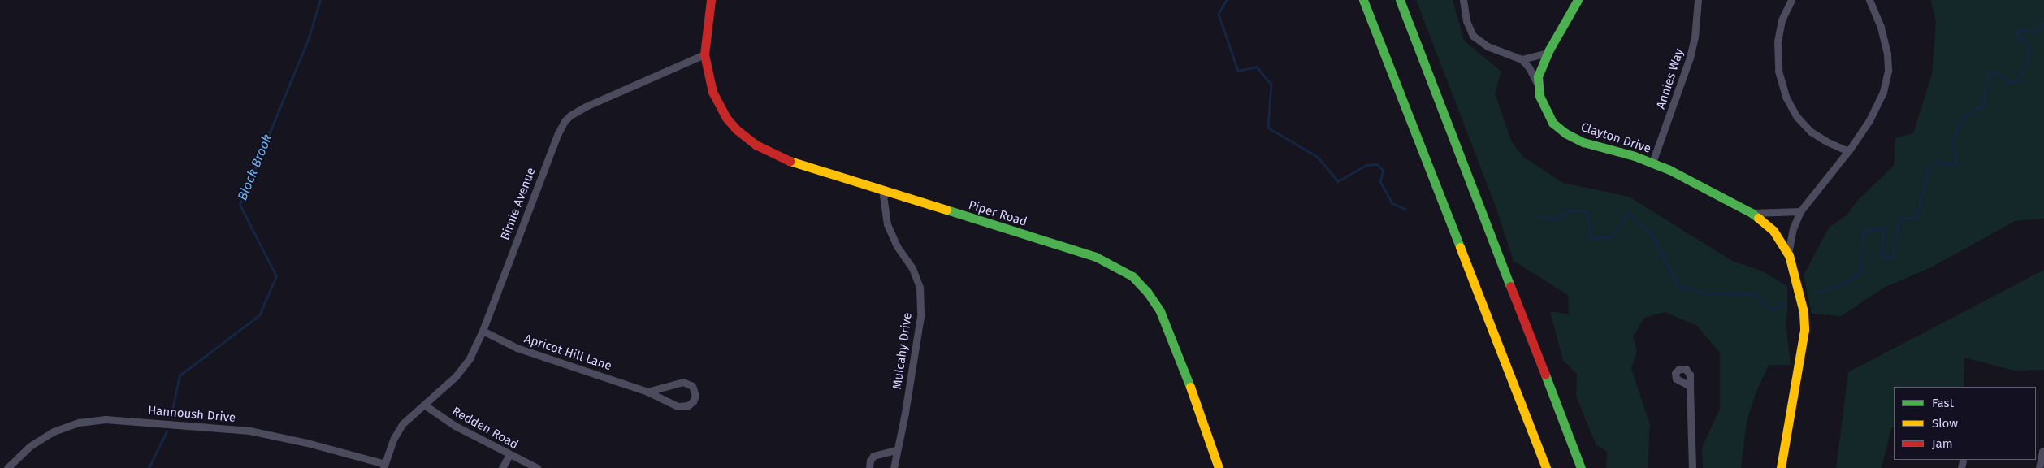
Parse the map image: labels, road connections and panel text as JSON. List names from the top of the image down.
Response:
{
  "streets": {
    "main road": ["Clayton Drive", "Piper Road"],
    "street": [
      "Annies Way",
      "Birnie Avenue",
      "Mulcahy Drive",
      "Apricot Hill Lane",
      "Hannoush Drive",
      "Redden Road"
    ]
  },
  "crossings": [
    ["Annies Way", "Clayton Drive"],
    ["Birnie Avenue", "Piper Road"],
    ["Birnie Avenue", "Apricot Hill Lane"],
    ["Birnie Avenue", "Hannoush Drive"],
    ["Birnie Avenue", "Redden Road"],
    ["Piper Road", "Mulcahy Drive"]
  ],
  "water": ["Block Brook"],
  "legend": ["Fast", "Slow", "Jam"]
}
